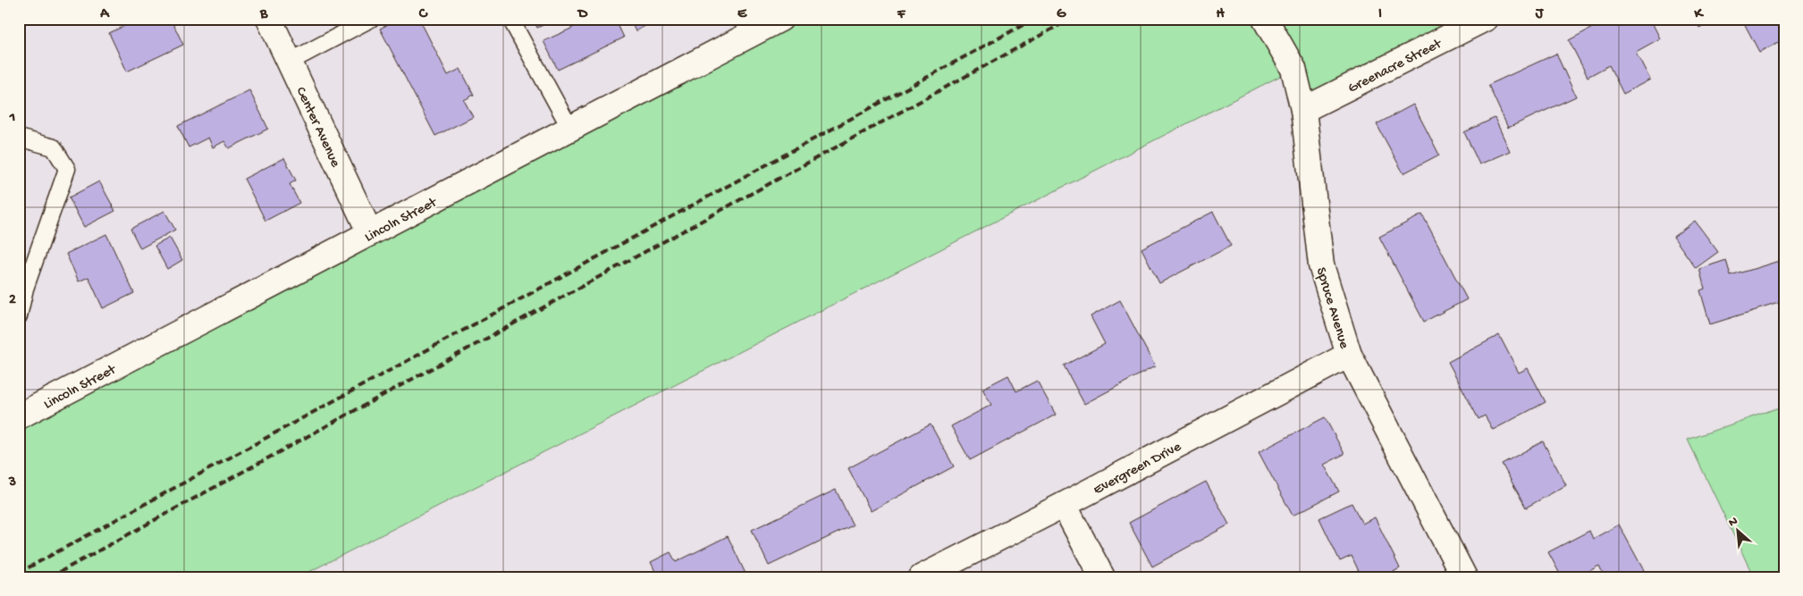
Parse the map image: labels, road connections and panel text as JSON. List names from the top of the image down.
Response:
{
  "streets": {
    "street": [
      "Greenacre Street",
      "Center Avenue",
      "Lincoln Street",
      "Spruce Avenue",
      "Evergreen Drive"
    ]
  },
  "crossings": [
    ["Greenacre Street", "Spruce Avenue"],
    ["Center Avenue", "Lincoln Street"],
    ["Spruce Avenue", "Evergreen Drive"]
  ],
  "north": "top left",
  "grid": {
    "columns": [
      "A",
      "B",
      "C",
      "D",
      "E",
      "F",
      "G",
      "H",
      "I",
      "J",
      "K"
    ],
    "rows": ["1", "2", "3"]
  }
}
